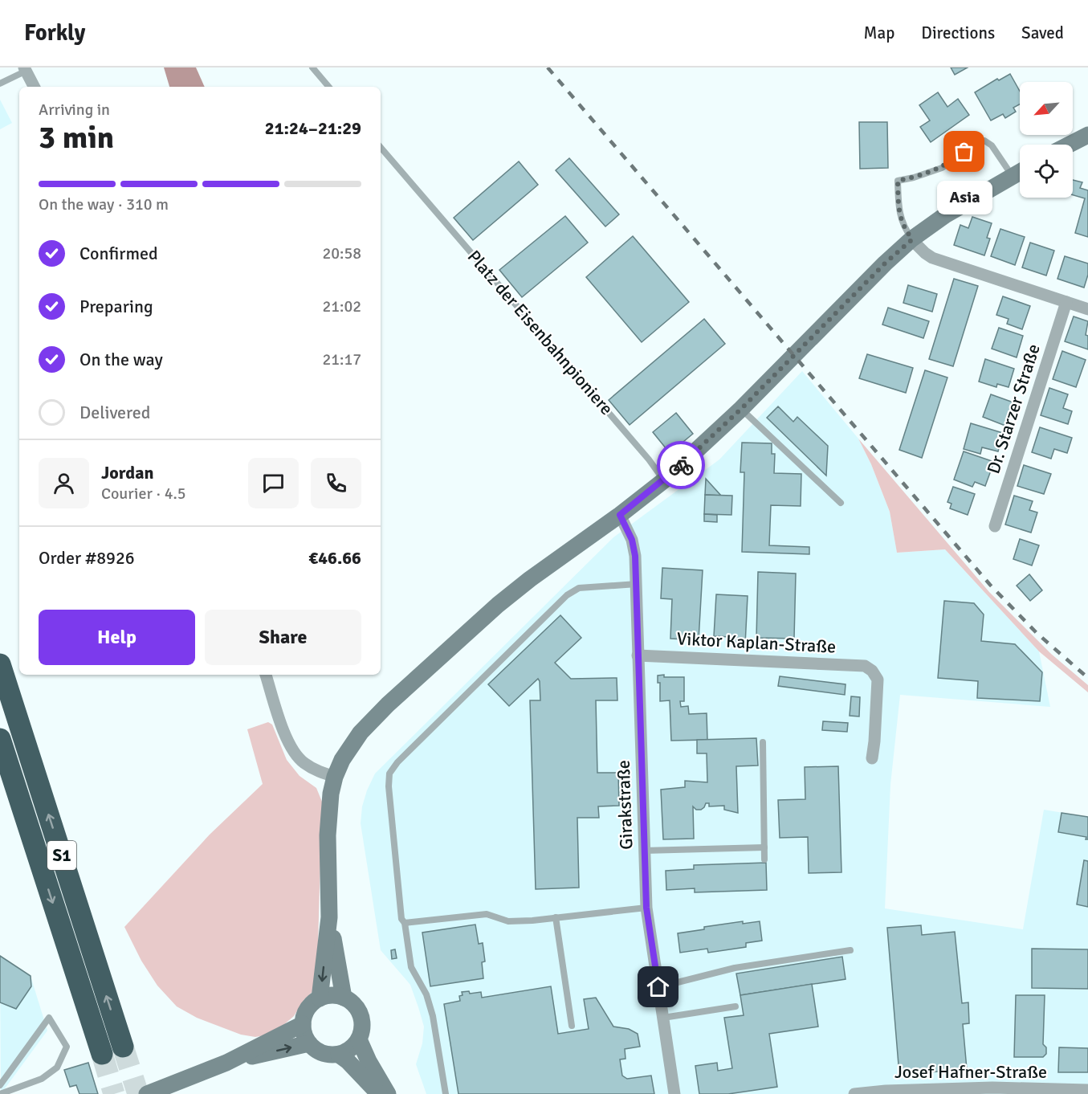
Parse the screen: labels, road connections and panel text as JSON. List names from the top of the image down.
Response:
{
  "streets": {
    "highway": ["S1"],
    "street": [
      "Dr. Starzer Straße",
      "Viktor Kaplan-Straße",
      "Girakstraße",
      "Josef Hafner-Straße"
    ],
    "lane": ["Platz der Eisenbahnpioniere"]
  },
  "crossings": [
    ["Viktor Kaplan-Straße", "Girakstraße"]
  ],
  "places": ["Asia"],
  "north": "bottom left",
  "page": {
    "header": "Forkly",
    "nav": ["Map", "Directions", "Saved"],
    "heading": ["3 min", "Arriving in", "21:24–21:29"],
    "panel": [
      "Jordan",
      "Courier · 4.5",
      "Order #8926",
      "€46.66"
    ],
    "bar": "On the way · 310 m",
    "bubble": "Asia",
    "list": [
      ["Confirmed", "20:58"],
      ["Preparing", "21:02"],
      ["On the way", "21:17"],
      "Delivered"
    ],
    "buttons": ["Help", "Share"]
  }
}
